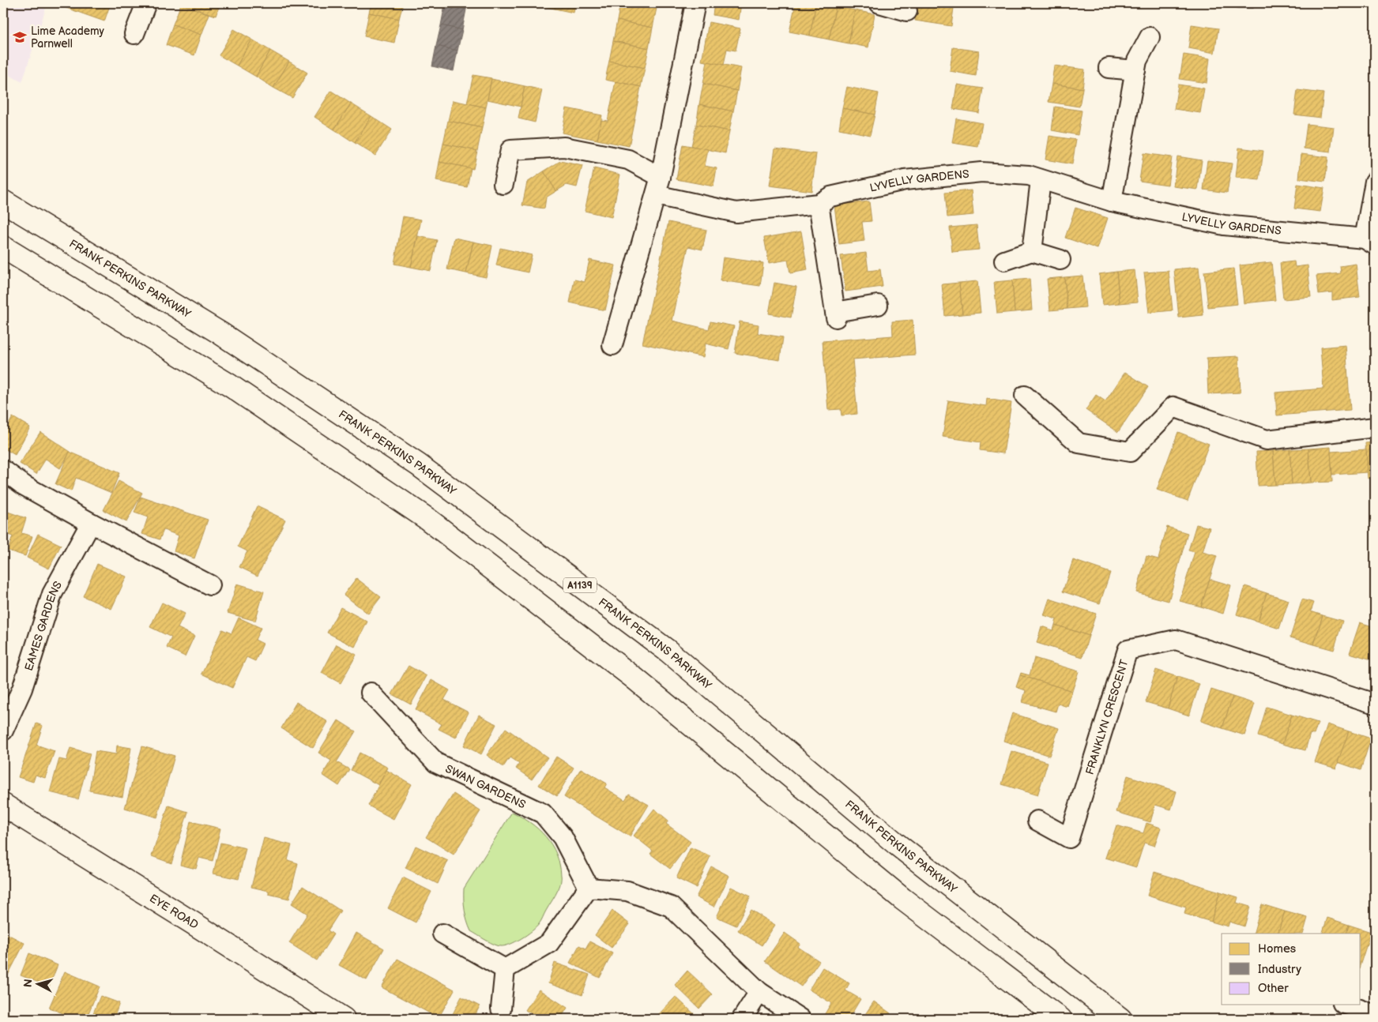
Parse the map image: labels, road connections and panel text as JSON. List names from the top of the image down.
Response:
{
  "streets": {
    "main road": ["FRANK PERKINS PARKWAY", "A1139", "EYE ROAD"],
    "street": [
      "LYVELLY GARDENS",
      "EAMES GARDENS",
      "FRANKLYN CRESCENT",
      "SWAN GARDENS"
    ]
  },
  "places": {
    "school or university": ["Lime Academy Parnwell"]
  },
  "legend": ["Homes", "Industry", "Other"],
  "north": "left"
}
